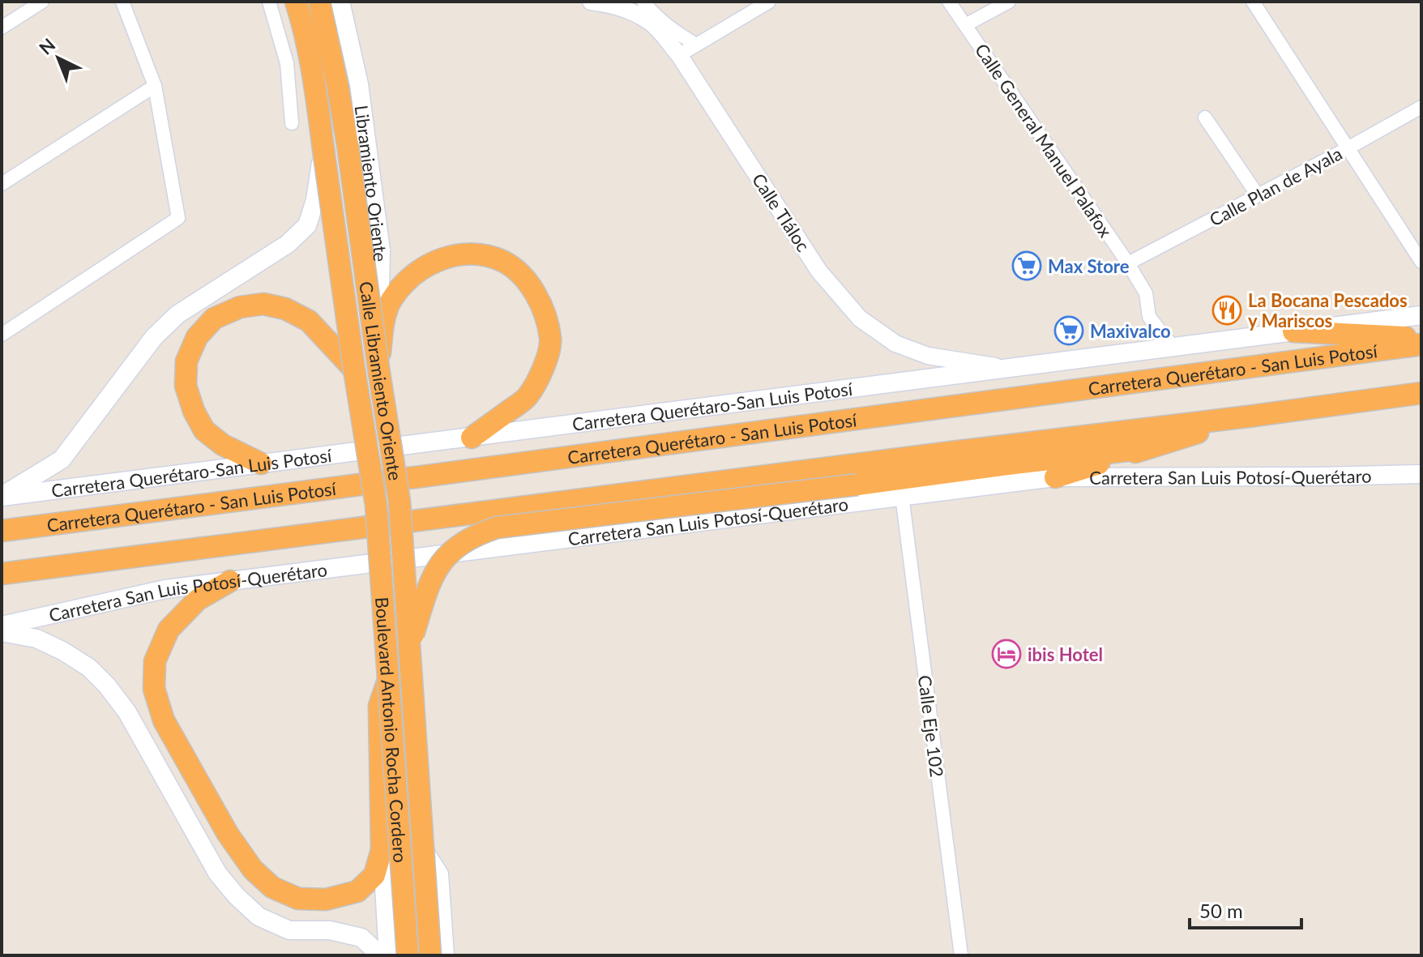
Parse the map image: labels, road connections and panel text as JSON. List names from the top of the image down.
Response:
{
  "streets": {
    "highway": [
      "Libramiento Oriente",
      "Carretera Querétaro - San Luis Potosí",
      "Calle Libramiento Oriente",
      "Boulevard Antonio Rocha Cordero"
    ],
    "main road": ["Carretera Querétaro-San Luis Potosí", "Carretera San Luis Potosí-Querétaro"],
    "street": [
      "Calle General Manuel Palafox",
      "Calle Plan de Ayala",
      "Calle Tláloc",
      "Calle Eje 102"
    ]
  },
  "crossings": [
    ["Calle General Manuel Palafox", "Calle Plan de Ayala"],
    ["Calle General Manuel Palafox", "Carretera Querétaro-San Luis Potosí"],
    ["Libramiento Oriente", "Calle Libramiento Oriente"],
    ["Calle Tláloc", "Carretera Querétaro-San Luis Potosí"],
    ["Calle Libramiento Oriente", "Boulevard Antonio Rocha Cordero"],
    ["Carretera San Luis Potosí-Querétaro", "Calle Eje 102"]
  ],
  "places": {
    "supermarket": ["Max Store", "Maxivalco"],
    "restaurant": ["La Bocana Pescados y Mariscos"],
    "hotel": ["ibis Hotel"]
  },
  "scale_bar": "50 m",
  "north": "top left"
}
